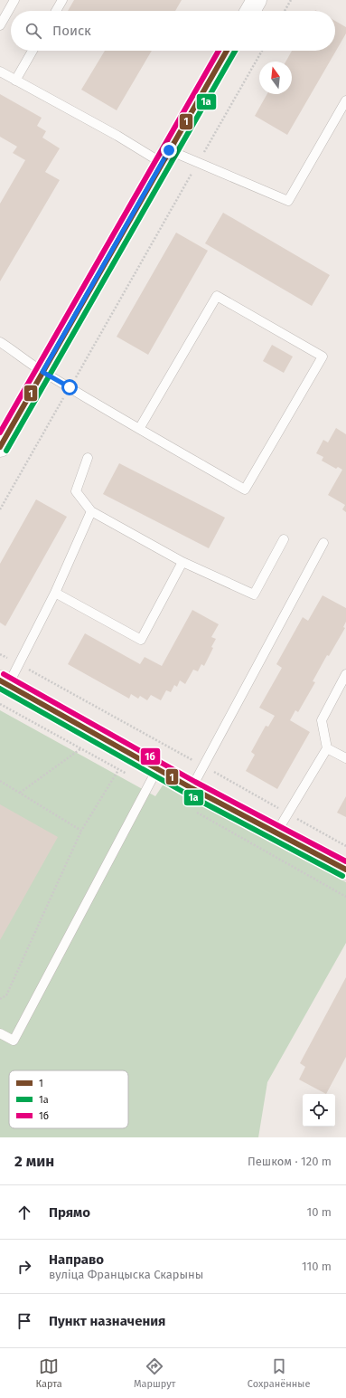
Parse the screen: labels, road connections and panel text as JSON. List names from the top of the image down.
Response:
{
  "lines": ["transit line 1", "transit line 1а", "transit line 1б"],
  "legend": ["1", "1а", "1б"],
  "north": "top",
  "page": {
    "search": "Поиск",
    "heading": ["2 мин", "Пешком · 120 m"],
    "list": [
      ["Прямо", "10 m"],
      ["Направо", "вуліца Францыска Скарыны", "110 m"],
      "Пункт назначения"
    ],
    "nav": ["Карта", "Маршрут", "Сохранённые"]
  }
}
